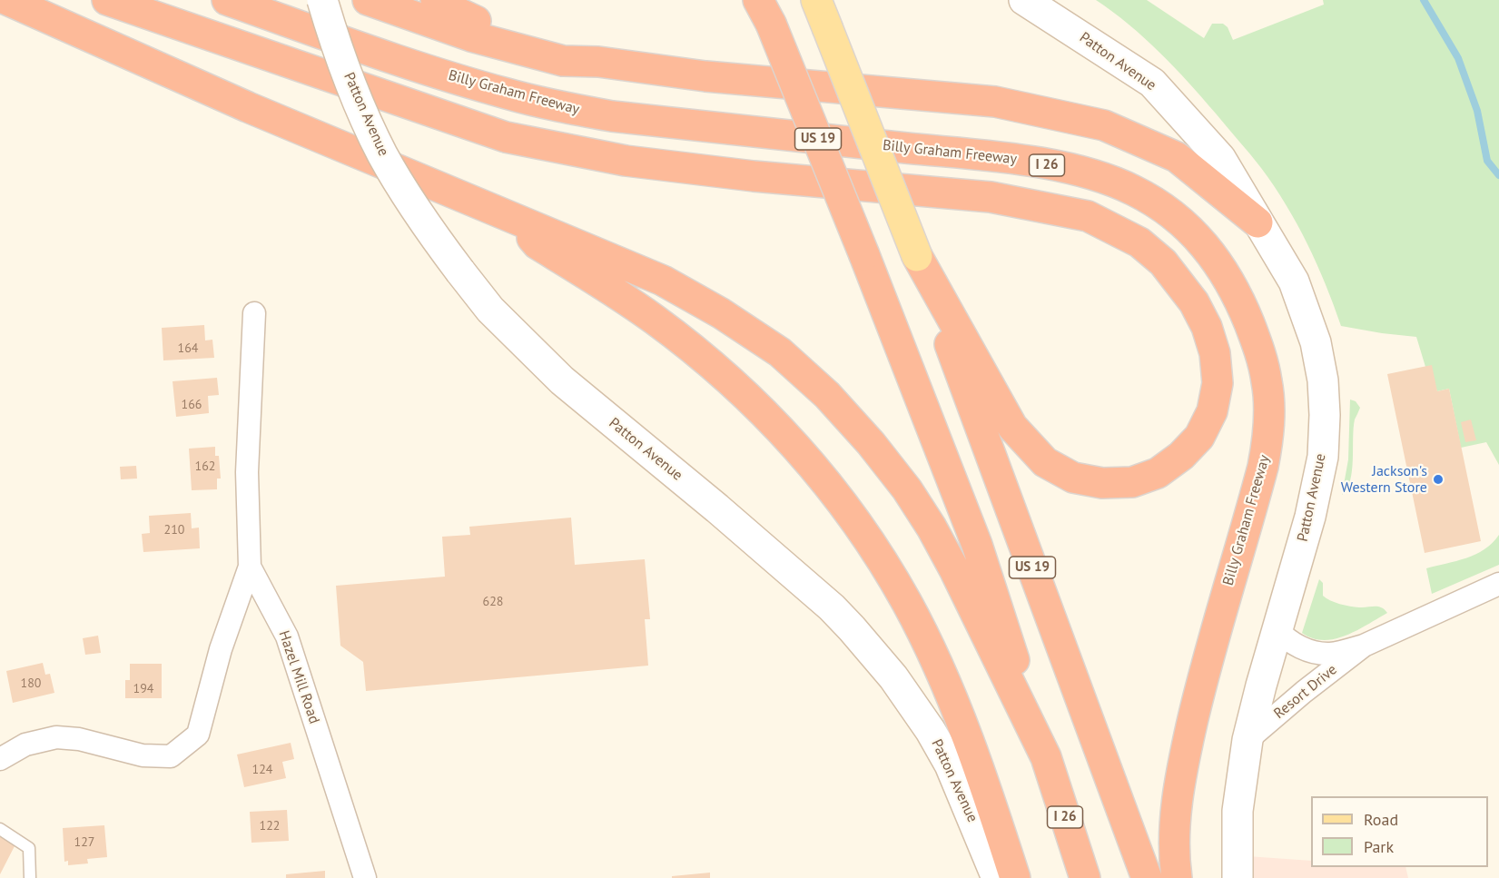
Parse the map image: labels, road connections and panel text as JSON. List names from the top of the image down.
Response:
{
  "streets": {
    "highway": ["Billy Graham Freeway", "US 19", "I 26"],
    "street": ["Patton Avenue", "Hazel Mill Road", "Resort Drive"]
  },
  "crossings": [
    ["Patton Avenue", "Resort Drive"],
    ["US 19", "I 26"]
  ],
  "places": ["Jackson's Western Store"],
  "house_numbers": [
    "164",
    "166",
    "162",
    "210",
    "628",
    "180",
    "194",
    "124",
    "122",
    "127"
  ],
  "legend": ["Road", "Park"]
}
